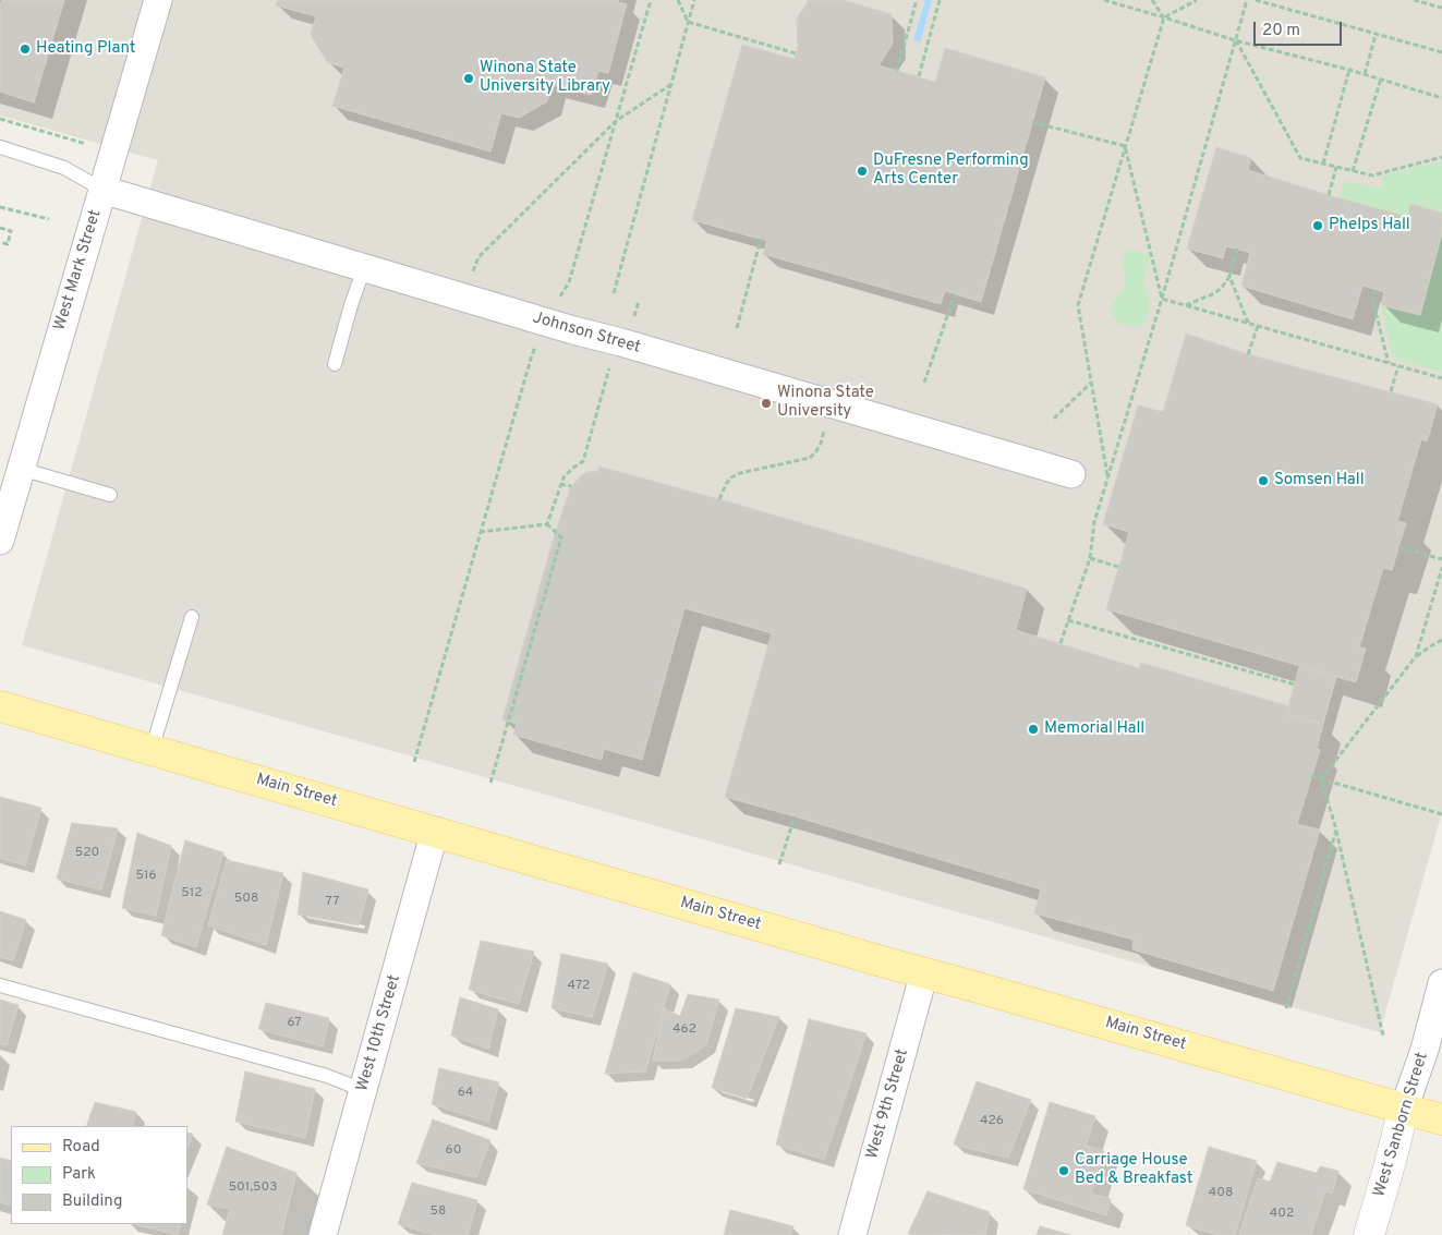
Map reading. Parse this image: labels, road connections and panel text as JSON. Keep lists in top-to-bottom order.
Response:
{
  "streets": {
    "main road": ["Main Street"],
    "street": [
      "West Mark Street",
      "Johnson Street",
      "West 10th Street",
      "West 9th Street",
      "West Sanborn Street"
    ]
  },
  "crossings": [
    ["West Mark Street", "Johnson Street"],
    ["Main Street", "West 10th Street"],
    ["Main Street", "West 9th Street"],
    ["Main Street", "West Sanborn Street"]
  ],
  "places": [
    "Heating Plant",
    "Winona State University Library",
    "DuFresne Performing Arts Center",
    "Phelps Hall",
    "Winona State University",
    "Somsen Hall",
    "Memorial Hall",
    "Carriage House Bed & Breakfast"
  ],
  "house_numbers": [
    "520",
    "516",
    "512",
    "508",
    "77",
    "472",
    "67",
    "462",
    "64",
    "426",
    "60",
    "501,503",
    "408",
    "58",
    "402"
  ],
  "legend": ["Road", "Park", "Building"],
  "scale_bar": "20 m"
}
